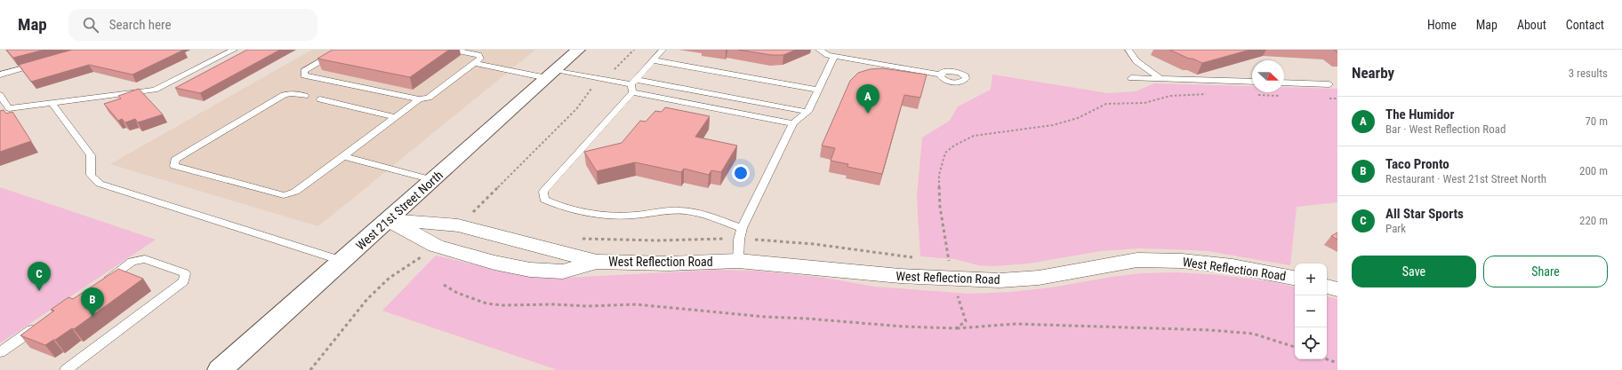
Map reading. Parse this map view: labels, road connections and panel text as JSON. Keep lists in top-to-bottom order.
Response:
{
  "streets": {
    "main road": ["West 21st Street North"],
    "street": ["West Reflection Road"]
  },
  "crossings": [
    ["West 21st Street North", "West Reflection Road"]
  ],
  "north": "right",
  "page": {
    "header": "Map",
    "search": "Search here",
    "nav": [
      "Home",
      "Map",
      "About",
      "Contact"
    ],
    "heading": ["Nearby", "3 results"],
    "pins": ["A", "C", "B"],
    "list": [
      {
        "mark": "A",
        "name": "The Humidor",
        "note": "Bar · West Reflection Road",
        "value": "70 m"
      },
      {
        "mark": "B",
        "name": "Taco Pronto",
        "note": "Restaurant · West 21st Street North",
        "value": "200 m"
      },
      {
        "mark": "C",
        "name": "All Star Sports",
        "note": "Park",
        "value": "220 m"
      }
    ],
    "buttons": ["Save", "Share"],
    "map_buttons": ["+", "−"]
  }
}
